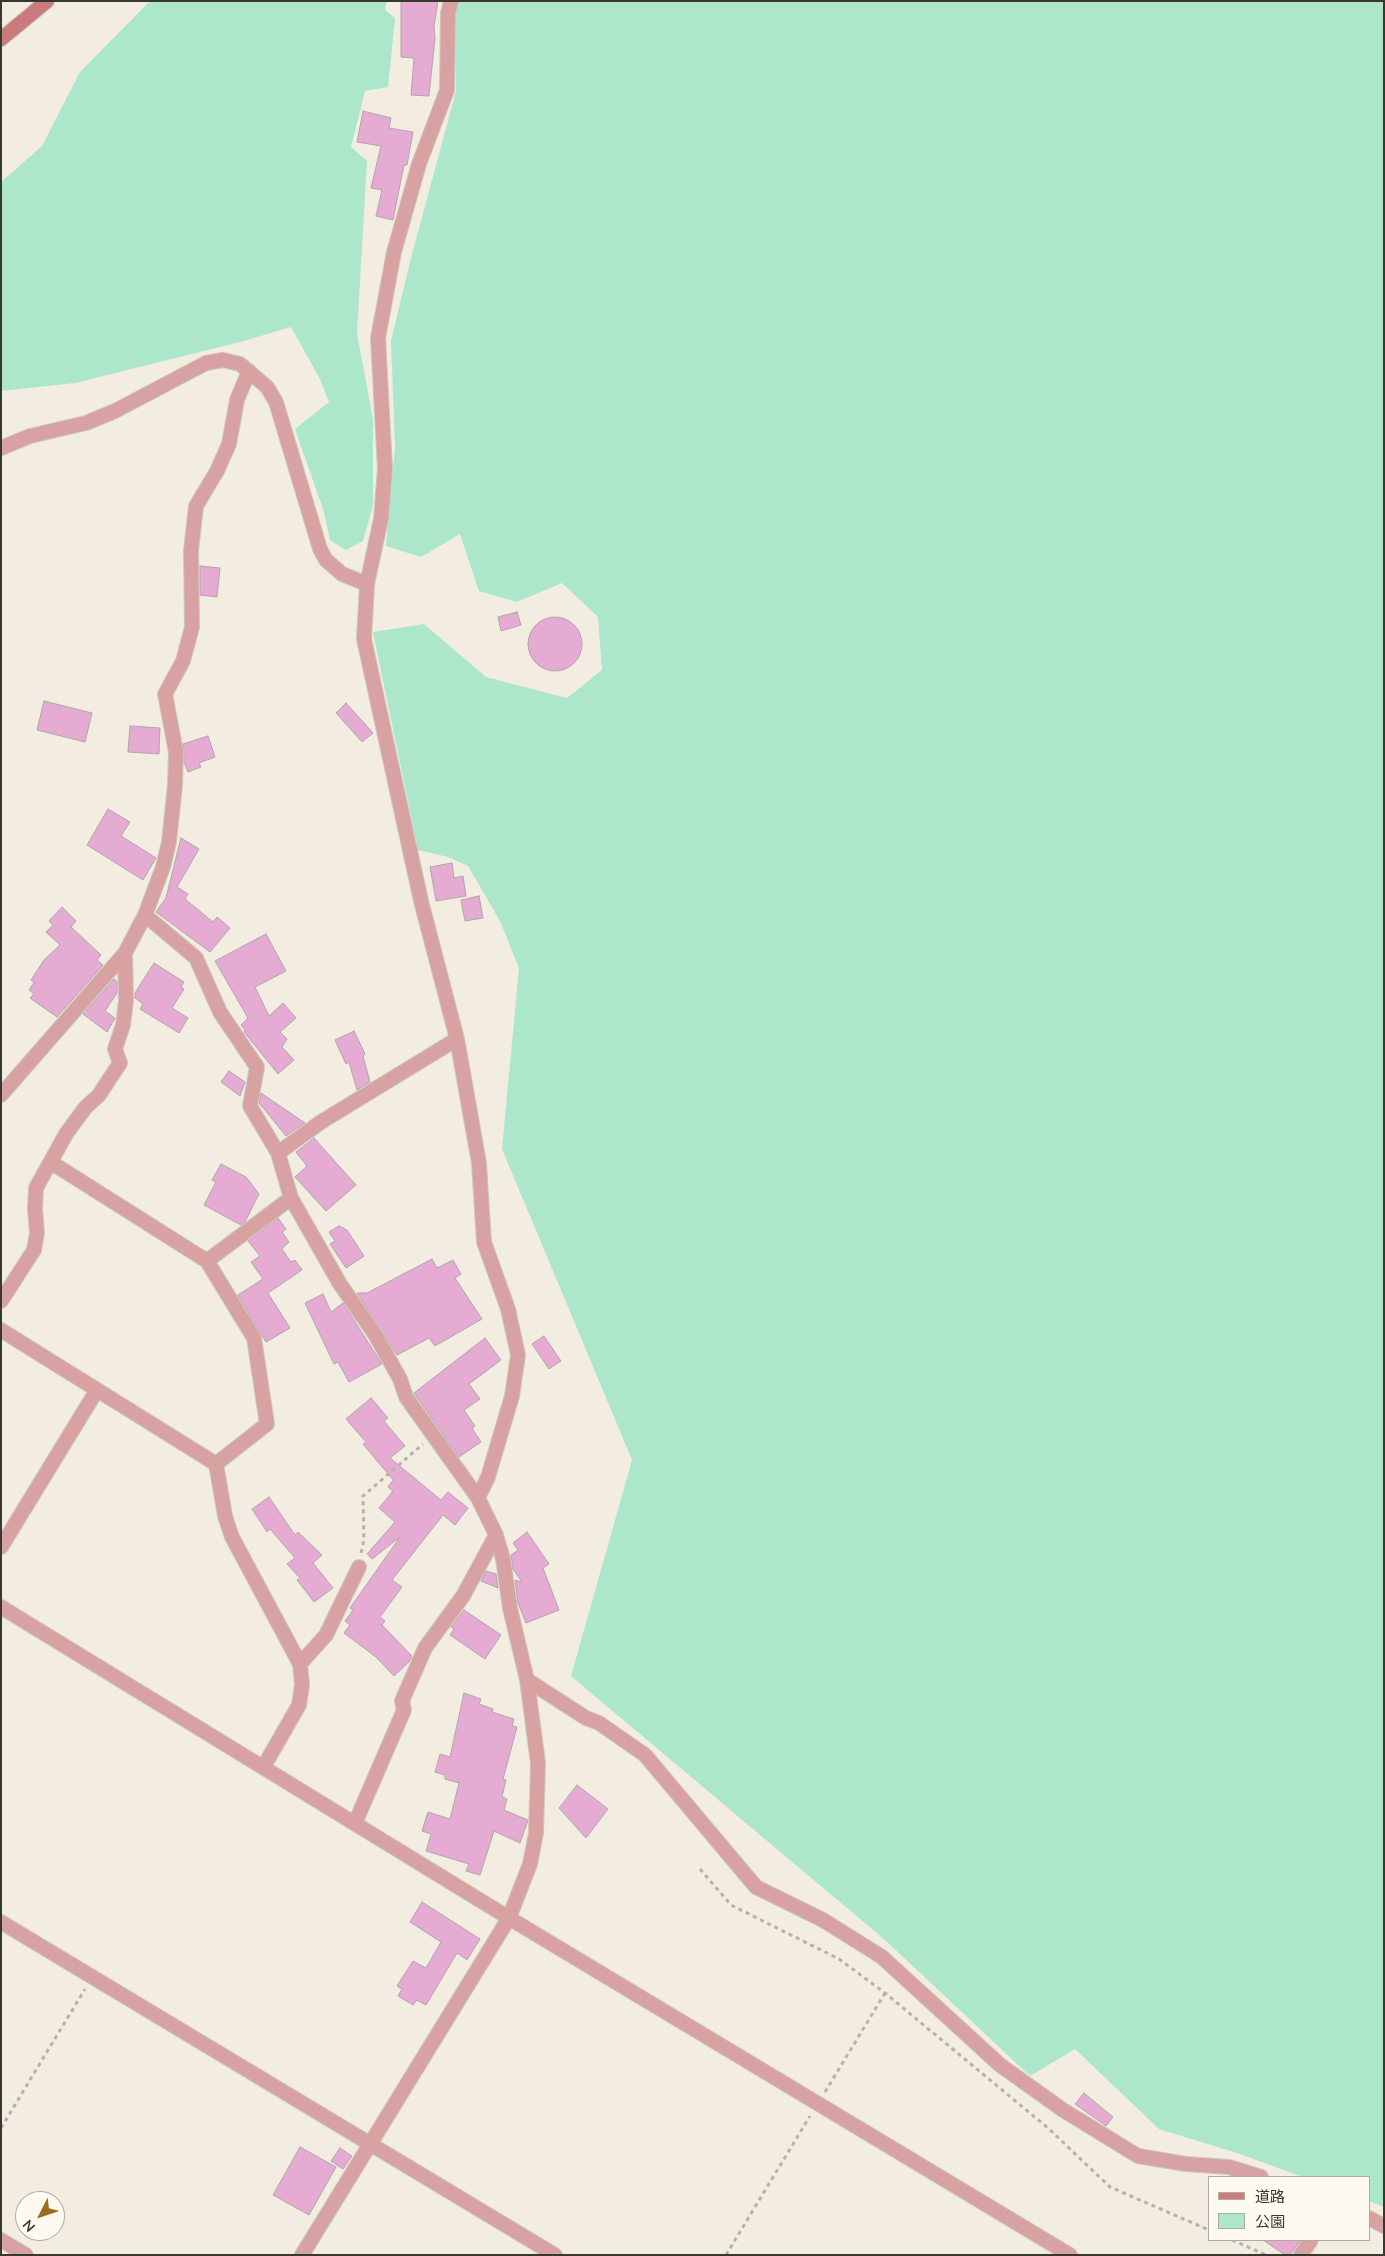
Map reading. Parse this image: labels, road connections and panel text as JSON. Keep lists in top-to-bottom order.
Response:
{
  "legend": ["道路", "公園"],
  "north": "bottom left"
}
